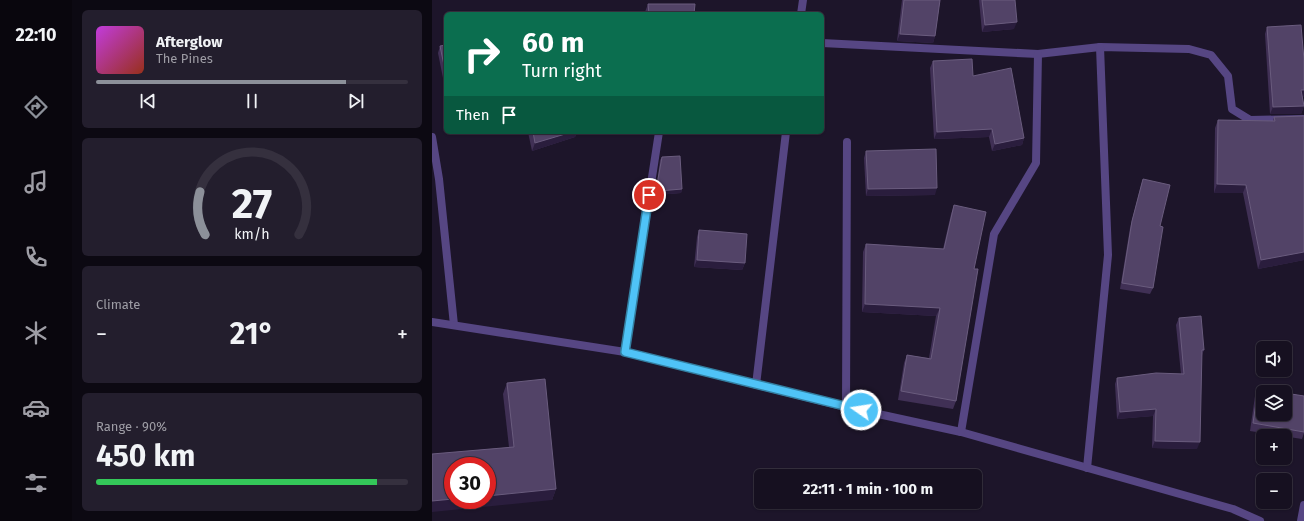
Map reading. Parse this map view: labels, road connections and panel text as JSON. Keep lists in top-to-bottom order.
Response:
{
  "page": {
    "tabs": "22:10",
    "turn": ["60 m", "Turn right"],
    "song": ["Afterglow", "The Pines"],
    "then": "Then",
    "tile": [
      "Climate",
      ["Range · 90%", "450 km"]
    ],
    "heat": ["−", "21°", "+"],
    "map_buttons": ["+", "−"],
    "limit": "30",
    "trip": "22:11 · 1 min · 100 m",
    "gauge": ["27", "km/h"]
  }
}
